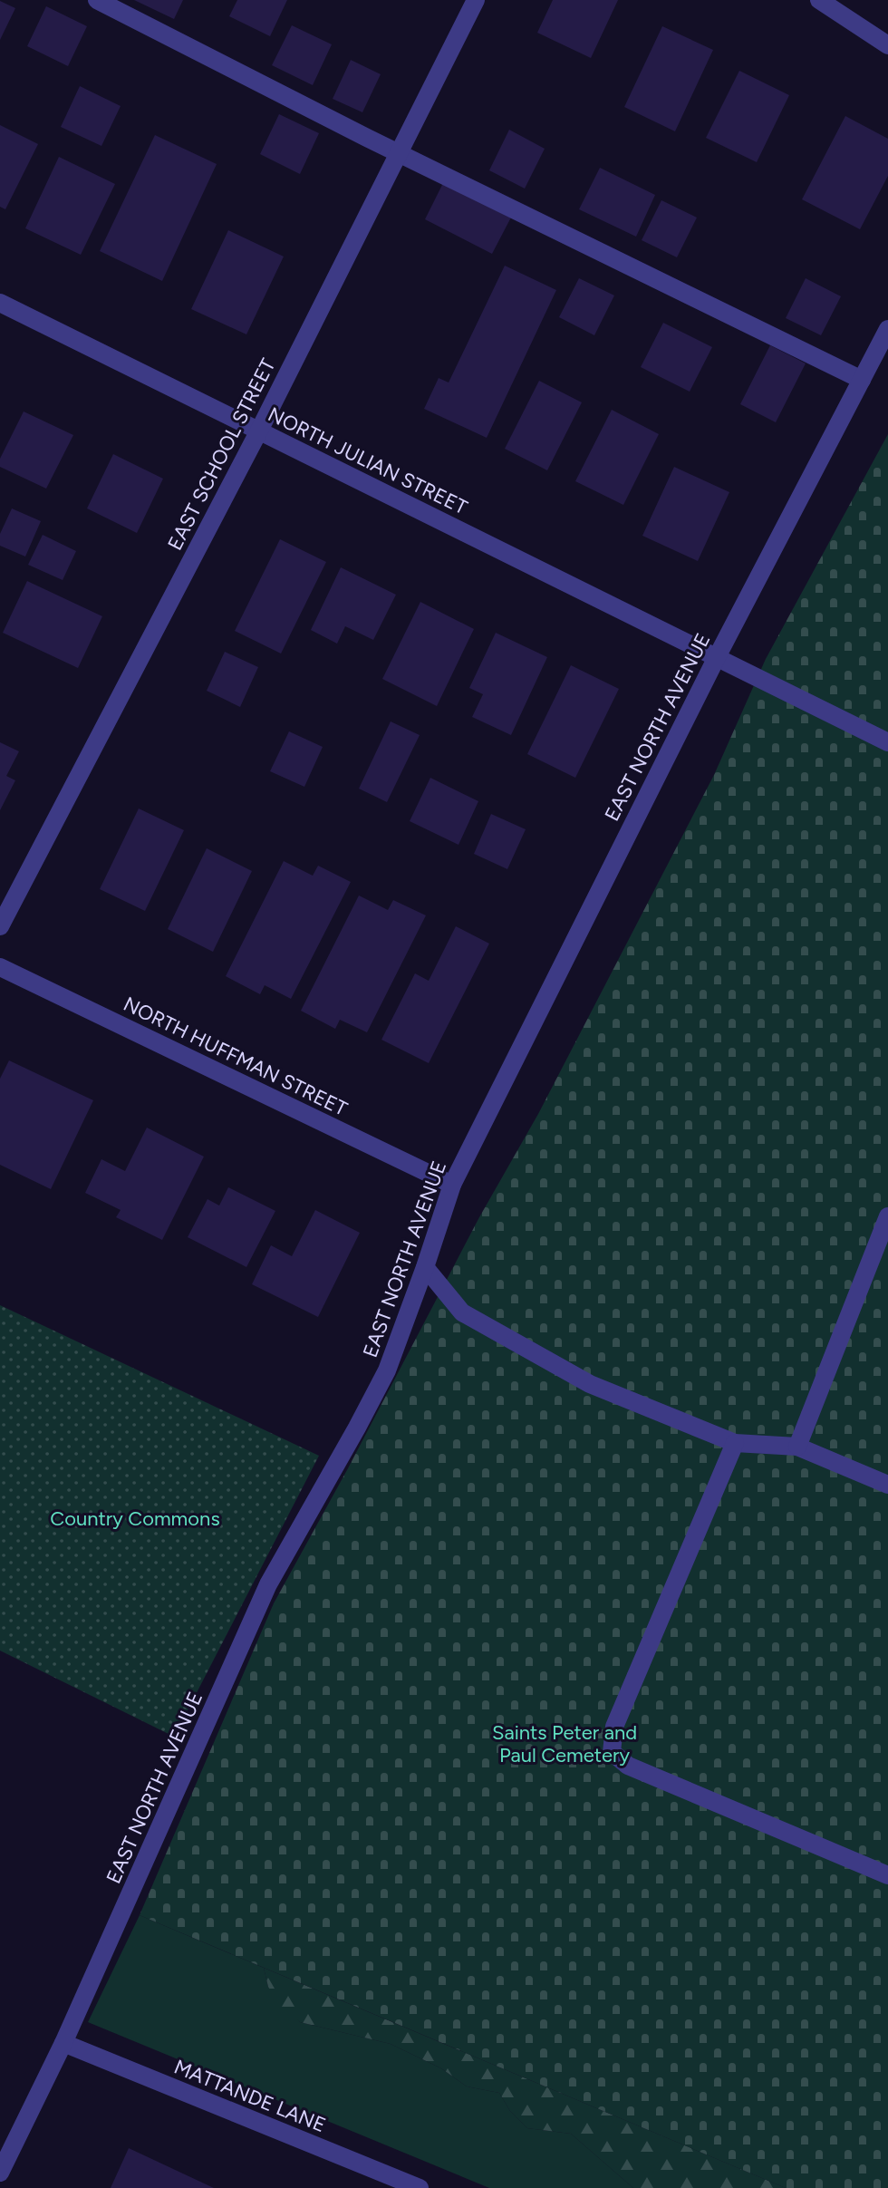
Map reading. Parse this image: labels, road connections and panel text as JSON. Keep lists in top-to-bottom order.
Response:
{
  "streets": {
    "street": [
      "EAST SCHOOL STREET",
      "NORTH JULIAN STREET",
      "EAST NORTH AVENUE",
      "NORTH HUFFMAN STREET",
      "MATTANDE LANE"
    ]
  },
  "crossings": [
    ["EAST SCHOOL STREET", "NORTH JULIAN STREET"],
    ["NORTH JULIAN STREET", "EAST NORTH AVENUE"],
    ["EAST NORTH AVENUE", "NORTH HUFFMAN STREET"],
    ["EAST NORTH AVENUE", "MATTANDE LANE"]
  ],
  "parks": ["Country Commons", "Saints Peter and Paul Cemetery"]
}
